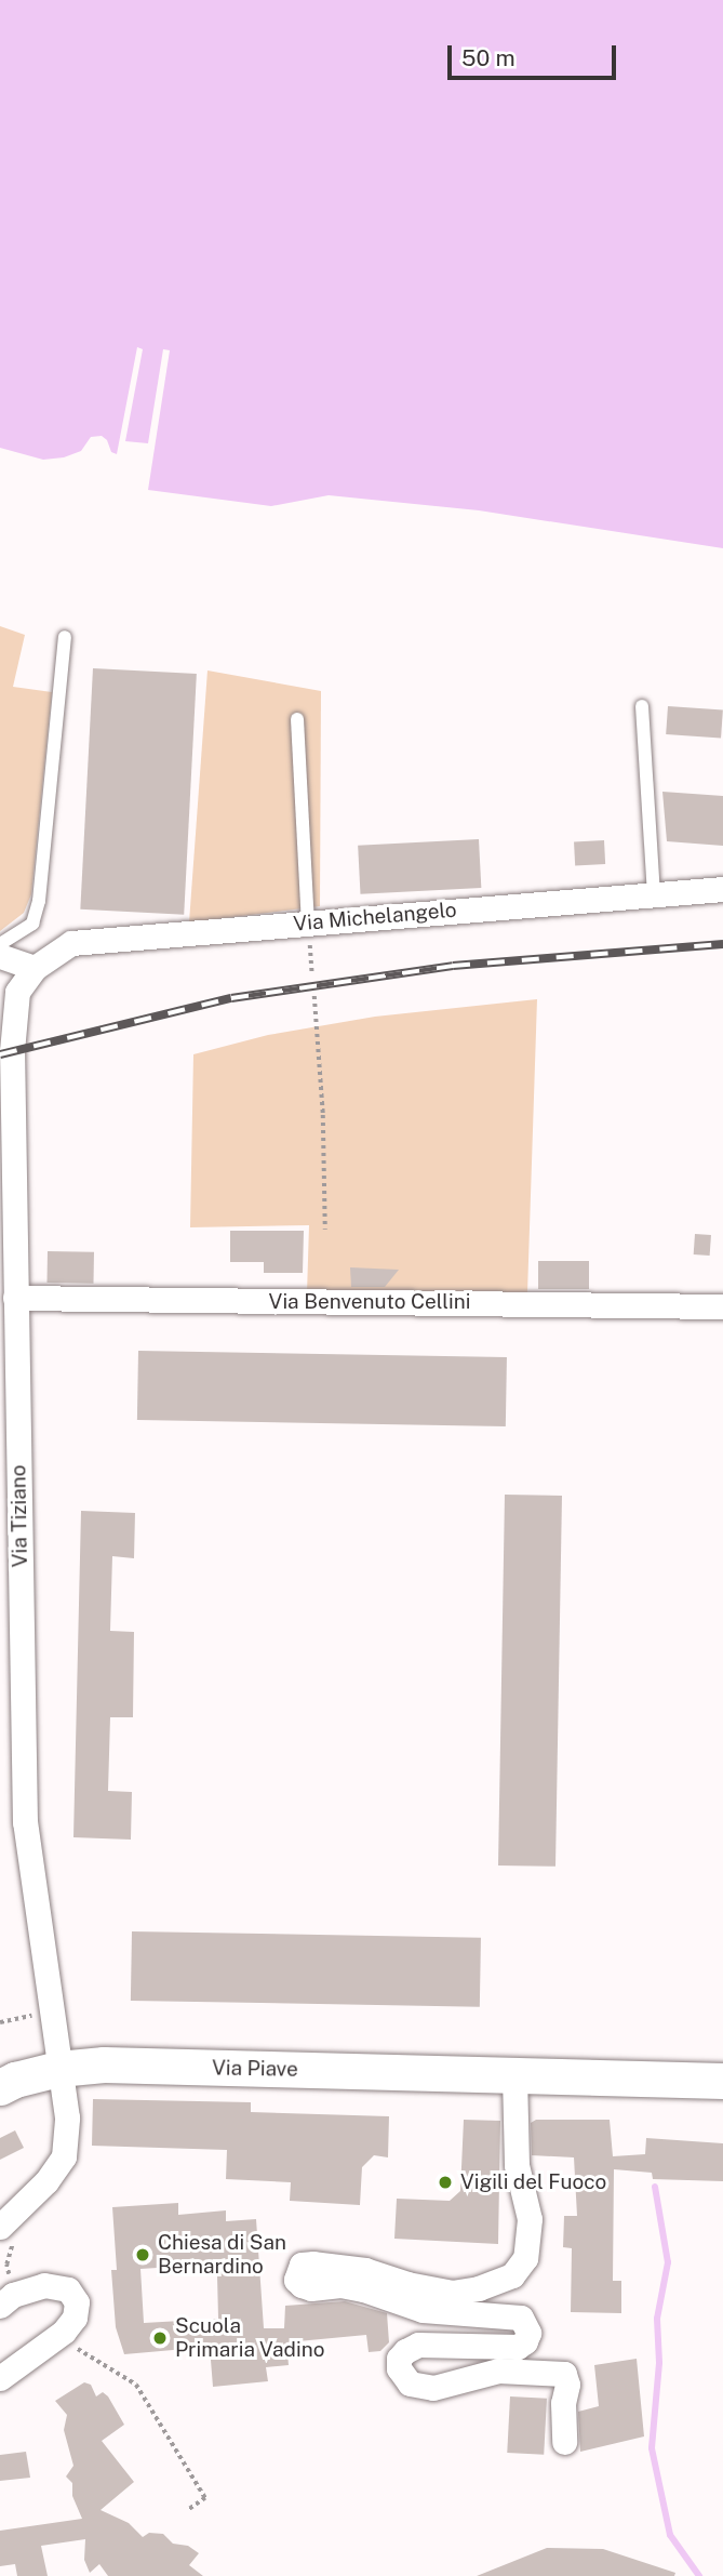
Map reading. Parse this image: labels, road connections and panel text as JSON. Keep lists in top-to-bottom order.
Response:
{
  "streets": {
    "main road": ["Via Piave"],
    "street": ["Via Michelangelo", "Via Benvenuto Cellini", "Via Tiziano"]
  },
  "crossings": [
    ["Via Michelangelo", "Via Tiziano"],
    ["Via Benvenuto Cellini", "Via Tiziano"],
    ["Via Tiziano", "Via Piave"]
  ],
  "places": ["Vigili del Fuoco", "Chiesa di San Bernardino", "Scuola Primaria Vadino"],
  "scale_bar": "50 m"
}
